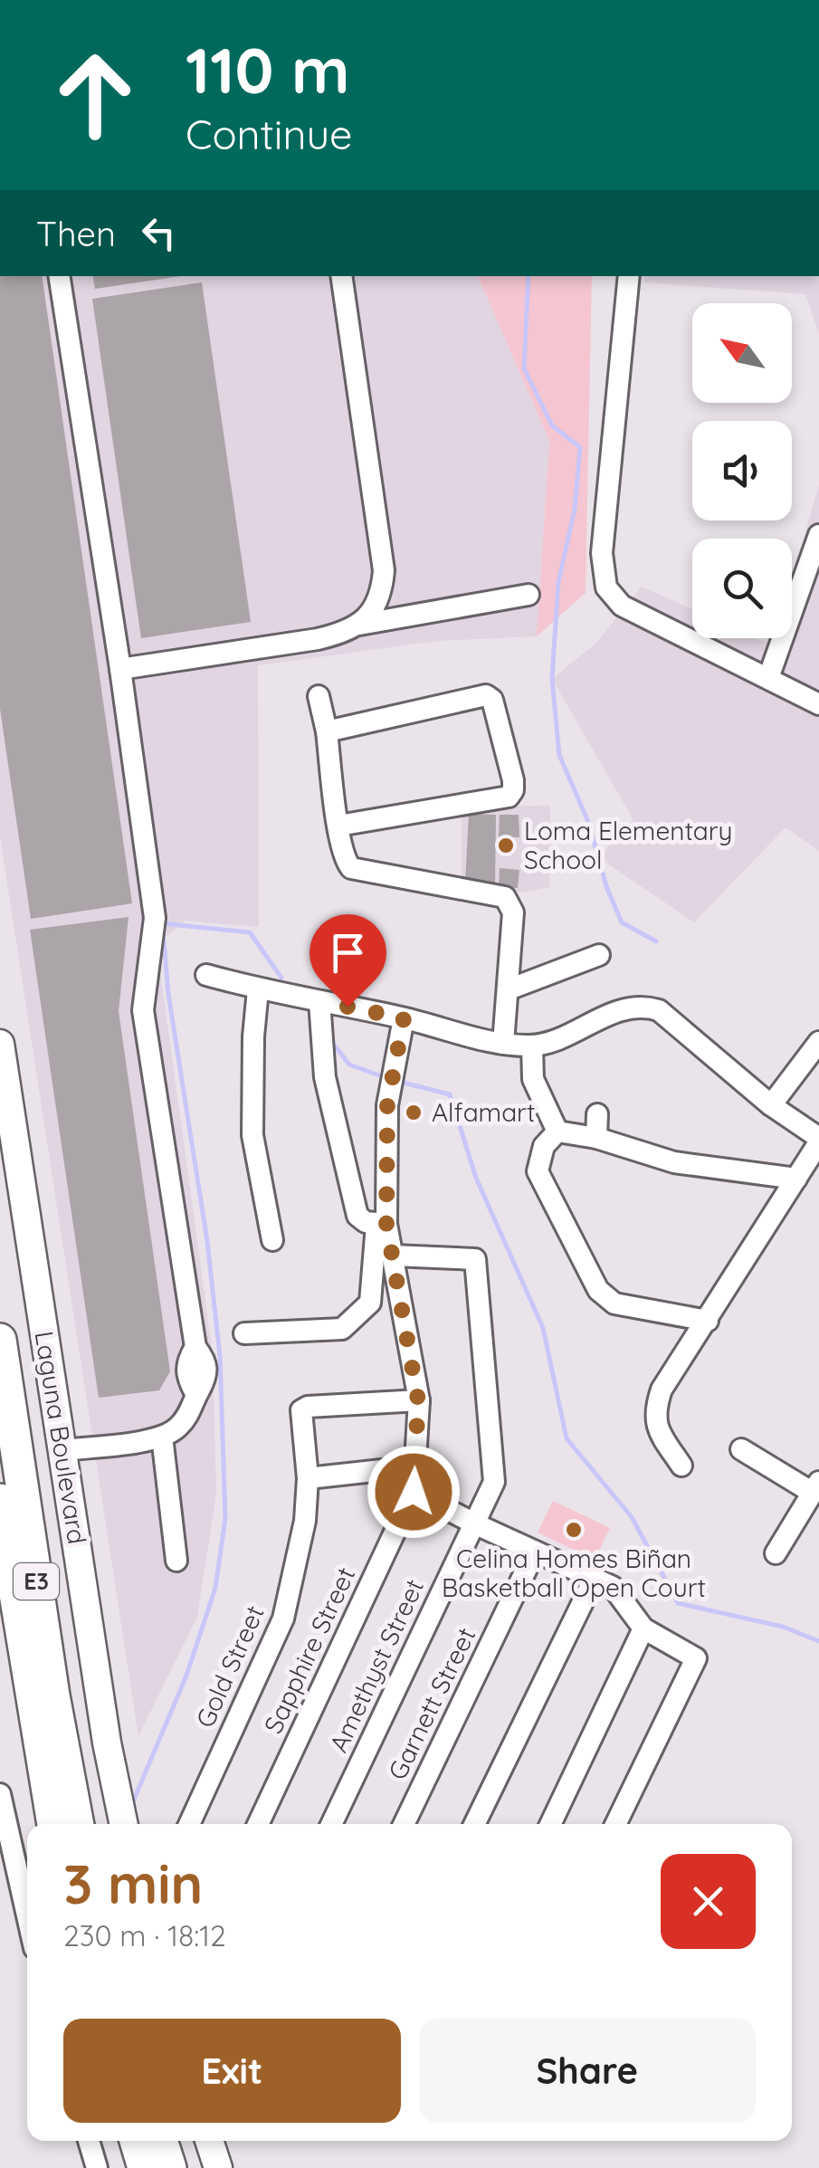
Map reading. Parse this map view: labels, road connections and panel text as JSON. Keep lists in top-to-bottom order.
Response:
{
  "streets": {
    "highway": ["E3"],
    "main road": ["Laguna Boulevard"],
    "street": [
      "Sapphire Street",
      "Amethyst Street",
      "Gold Street",
      "Garnett Street"
    ]
  },
  "places": ["Loma Elementary School", "Alfamart", "Celina Homes Biñan Basketball Open Court"],
  "north": "top left",
  "page": {
    "turn": ["110 m", "Continue"],
    "then": "Then",
    "heading": ["3 min", "230 m · 18:12"],
    "buttons": ["Exit", "Share"]
  }
}
